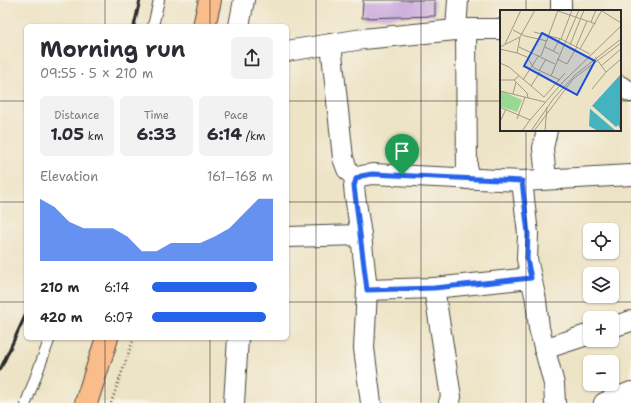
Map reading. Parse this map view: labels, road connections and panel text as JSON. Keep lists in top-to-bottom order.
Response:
{
  "page": {
    "heading": ["Morning run", "09:55 · 5 × 210 m"],
    "stats": [
      ["Distance", "1.05 km"],
      ["Time", "6:33"],
      ["Pace", "6:14 /km"]
    ],
    "chart": ["Elevation", "161–168 m"],
    "map_buttons": ["+", "−"],
    "list": [
      {
        "name": "210 m",
        "note": "6:14"
      },
      {
        "name": "420 m",
        "note": "6:07"
      }
    ]
  }
}
